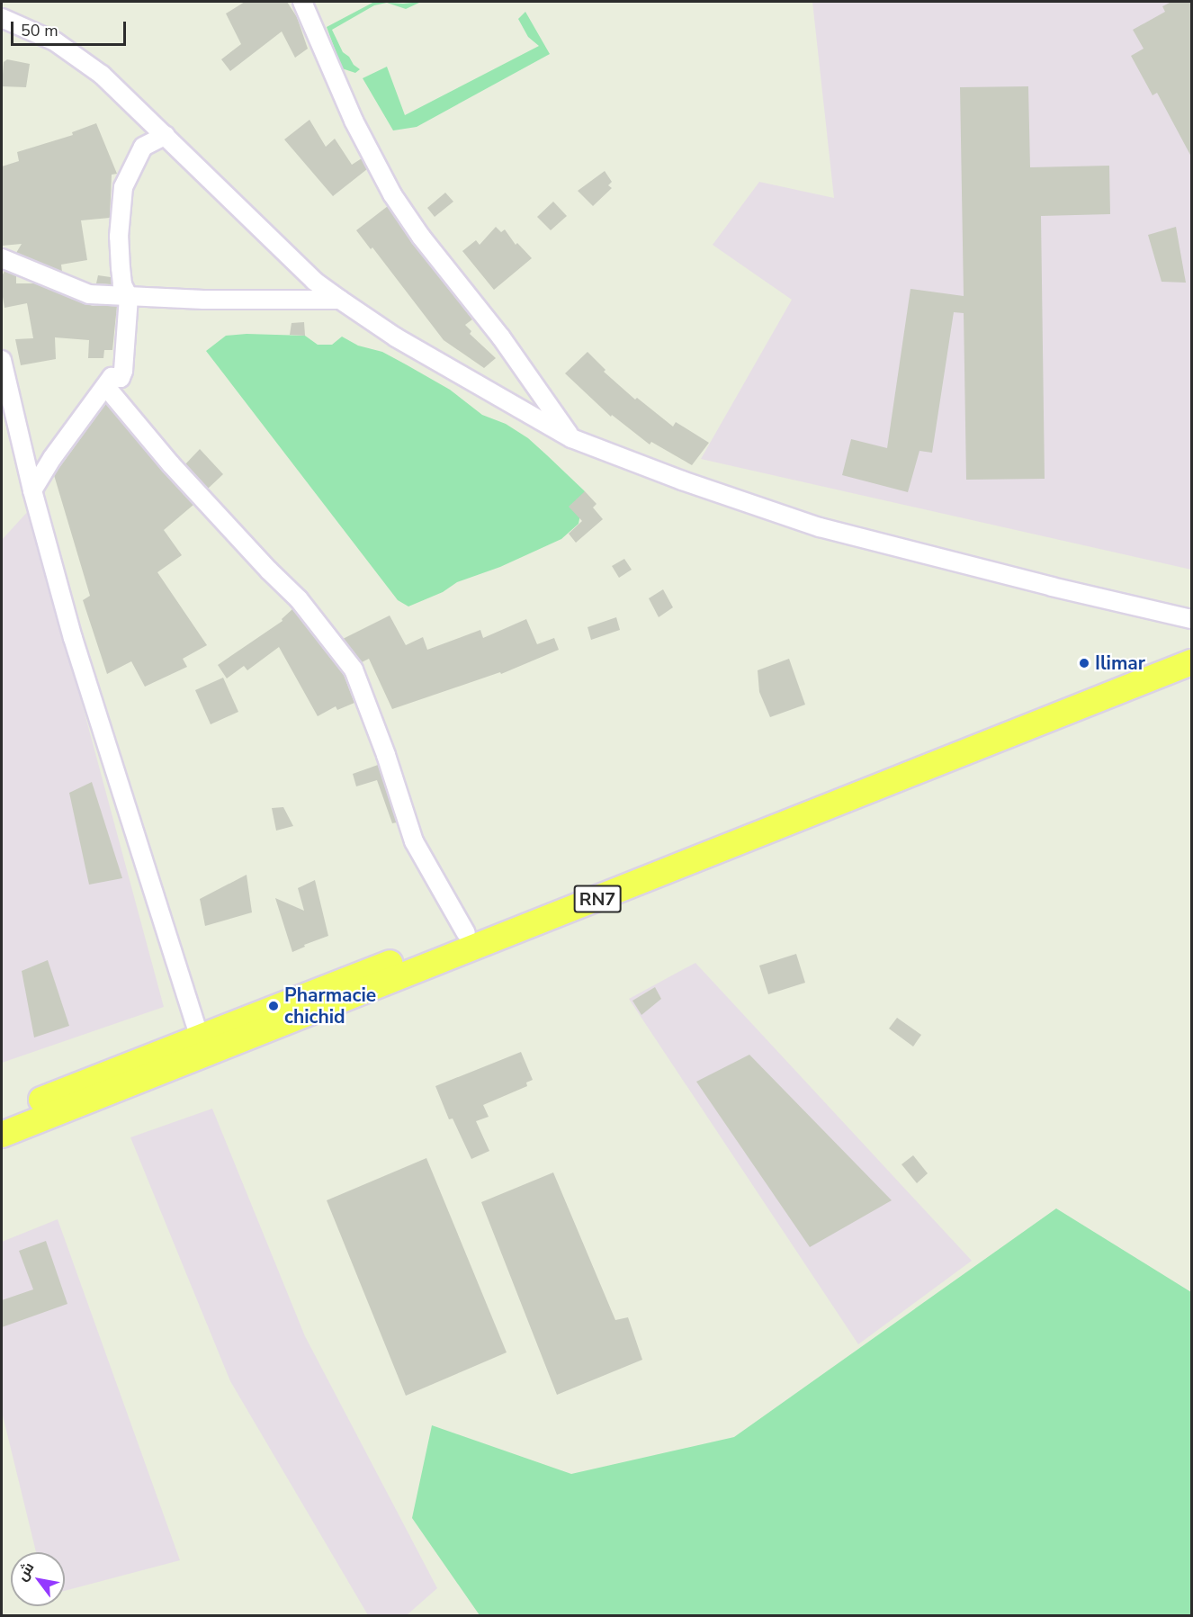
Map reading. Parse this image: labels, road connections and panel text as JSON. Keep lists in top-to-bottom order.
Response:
{
  "streets": {
    "highway": ["RN7"]
  },
  "places": ["Ilimar", "Pharmacie chichid"],
  "scale_bar": "50 m",
  "north": "top left"
}
